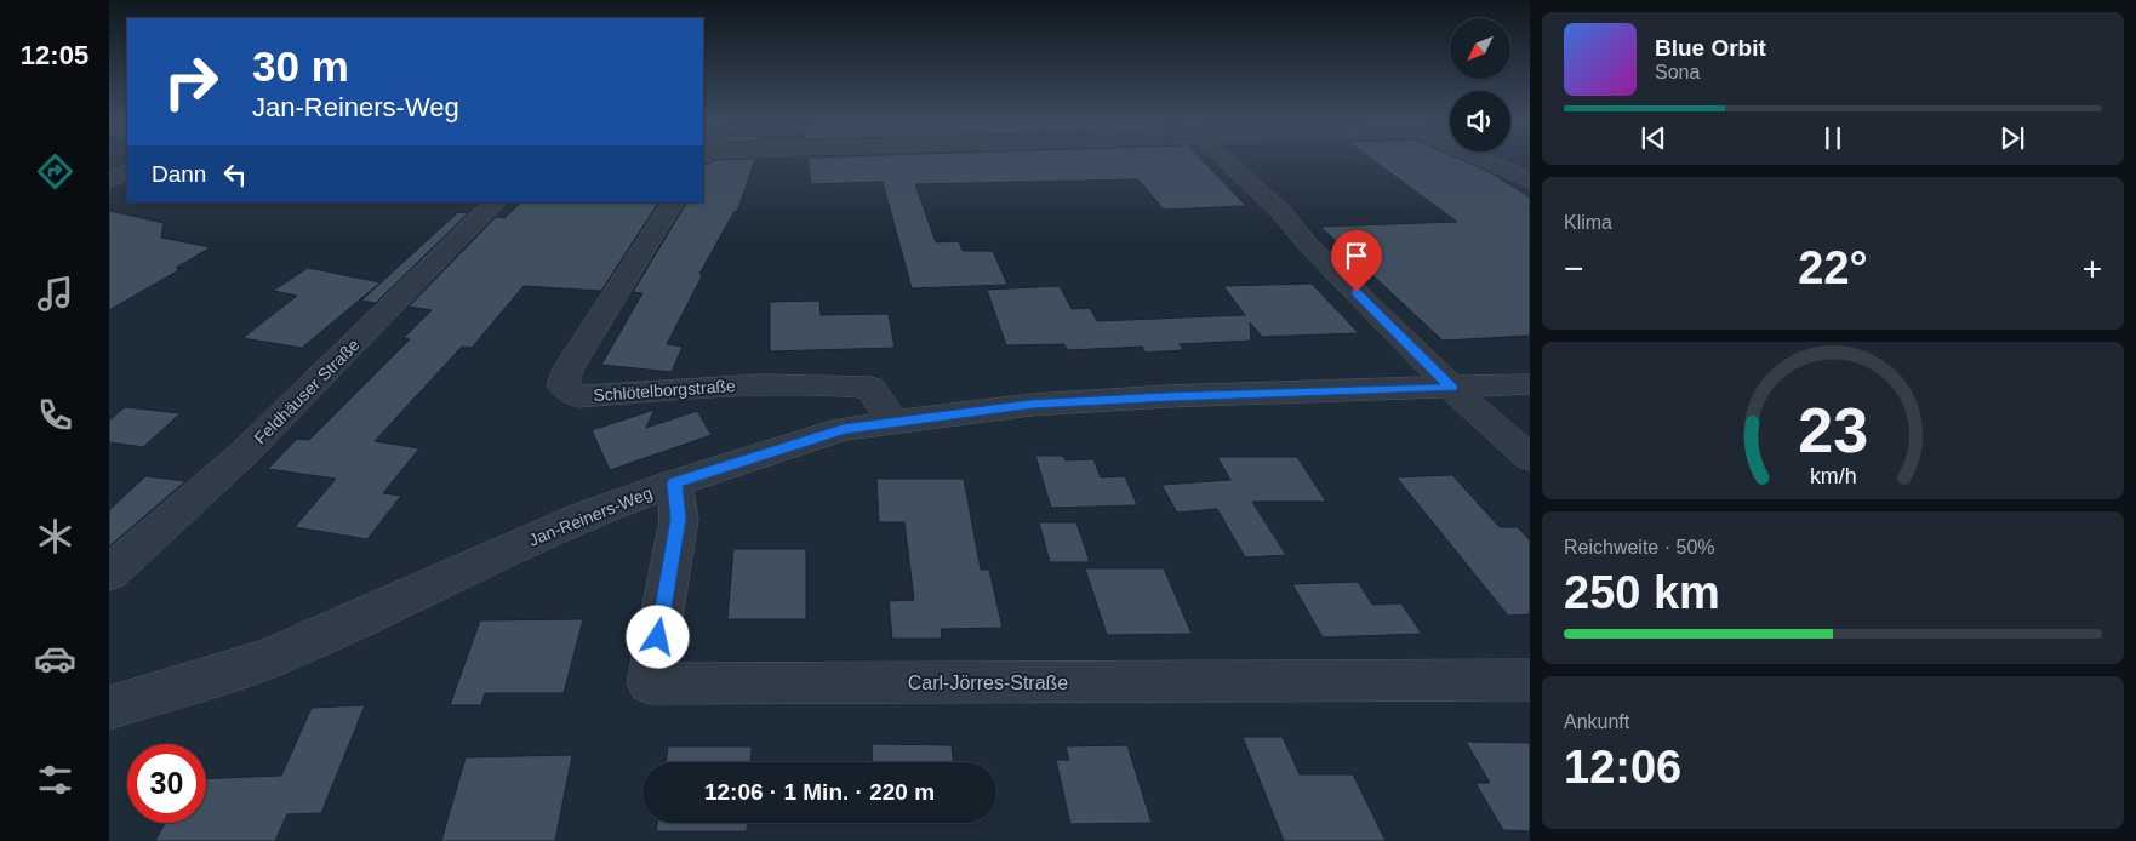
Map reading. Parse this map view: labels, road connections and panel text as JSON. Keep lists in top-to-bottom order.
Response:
{
  "streets": {
    "street": [
      "Schlötelborgstraße",
      "Feldhäuser Straße",
      "Jan-Reiners-Weg",
      "Carl-Jörres-Straße"
    ]
  },
  "crossings": [
    ["Schlötelborgstraße", "Jan-Reiners-Weg"],
    ["Jan-Reiners-Weg", "Carl-Jörres-Straße"]
  ],
  "north": "bottom left",
  "page": {
    "tabs": "12:05",
    "turn": ["30 m", "Jan-Reiners-Weg"],
    "song": ["Blue Orbit", "Sona"],
    "then": "Dann",
    "tile": [
      "Klima",
      ["Reichweite · 50%", "250 km"],
      ["Ankunft", "12:06"]
    ],
    "heat": ["−", "22°", "+"],
    "limit": "30",
    "trip": "12:06 · 1 Min. · 220 m",
    "gauge": ["23", "km/h"]
  }
}
